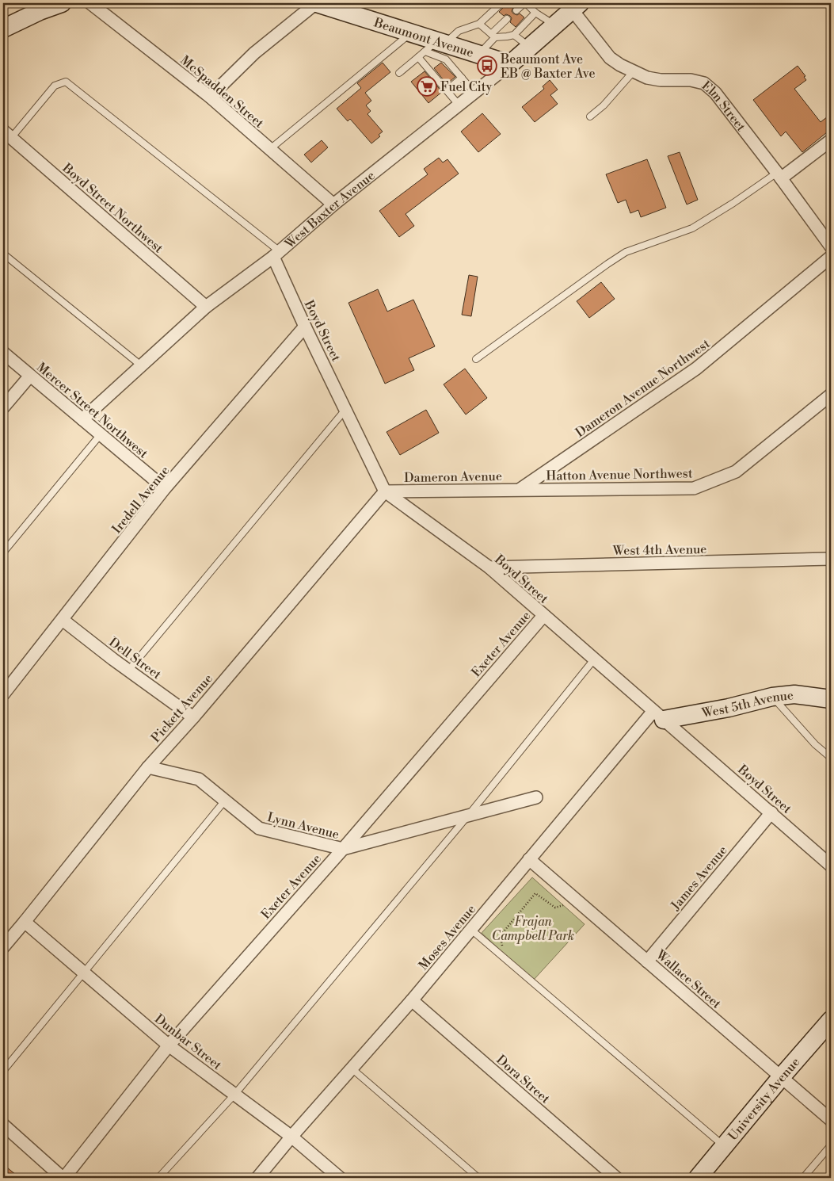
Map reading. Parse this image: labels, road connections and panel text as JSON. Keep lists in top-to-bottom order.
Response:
{
  "streets": {
    "street": [
      "Beaumont Avenue",
      "McSpadden Street",
      "Elm Street",
      "Boyd Street Northwest",
      "West Baxter Avenue",
      "Boyd Street",
      "Dameron Avenue Northwest",
      "Mercer Street Northwest",
      "Hatton Avenue Northwest",
      "Dameron Avenue",
      "Iredell Avenue",
      "West 4th Avenue",
      "Exeter Avenue",
      "Dell Street",
      "West 5th Avenue",
      "Pickett Avenue",
      "Lynn Avenue",
      "James Avenue",
      "Moses Avenue",
      "Wallace Street",
      "Dunbar Street",
      "Dora Street",
      "University Avenue"
    ]
  },
  "crossings": [
    ["Beaumont Avenue", "West Baxter Avenue"],
    ["McSpadden Street", "West Baxter Avenue"],
    ["Elm Street", "West Baxter Avenue"],
    ["Boyd Street Northwest", "West Baxter Avenue"],
    ["West Baxter Avenue", "Boyd Street"],
    ["West Baxter Avenue", "Mercer Street Northwest"],
    ["Boyd Street", "Dameron Avenue"],
    ["Boyd Street", "Iredell Avenue"],
    ["Boyd Street", "West 4th Avenue"],
    ["Boyd Street", "Exeter Avenue"],
    ["Boyd Street", "West 5th Avenue"],
    ["Boyd Street", "Pickett Avenue"],
    ["Boyd Street", "James Avenue"],
    ["Boyd Street", "Moses Avenue"],
    ["Dameron Avenue Northwest", "Hatton Avenue Northwest"],
    ["Dameron Avenue Northwest", "Dameron Avenue"],
    ["Mercer Street Northwest", "Iredell Avenue"],
    ["Hatton Avenue Northwest", "Dameron Avenue"],
    ["Dameron Avenue", "Pickett Avenue"],
    ["Iredell Avenue", "Dell Street"],
    ["Exeter Avenue", "Lynn Avenue"],
    ["Exeter Avenue", "Dunbar Street"],
    ["Dell Street", "Pickett Avenue"],
    ["West 5th Avenue", "Moses Avenue"],
    ["Pickett Avenue", "Lynn Avenue"],
    ["Pickett Avenue", "Dunbar Street"],
    ["James Avenue", "Wallace Street"],
    ["Moses Avenue", "Wallace Street"],
    ["Moses Avenue", "Dunbar Street"],
    ["Moses Avenue", "Dora Street"],
    ["Wallace Street", "University Avenue"]
  ],
  "parks": ["Frajan Campbell Park"],
  "places": {
    "bus stop": ["Beaumont Ave EB @ Baxter Ave"],
    "supermarket": ["Fuel City"]
  }
}
